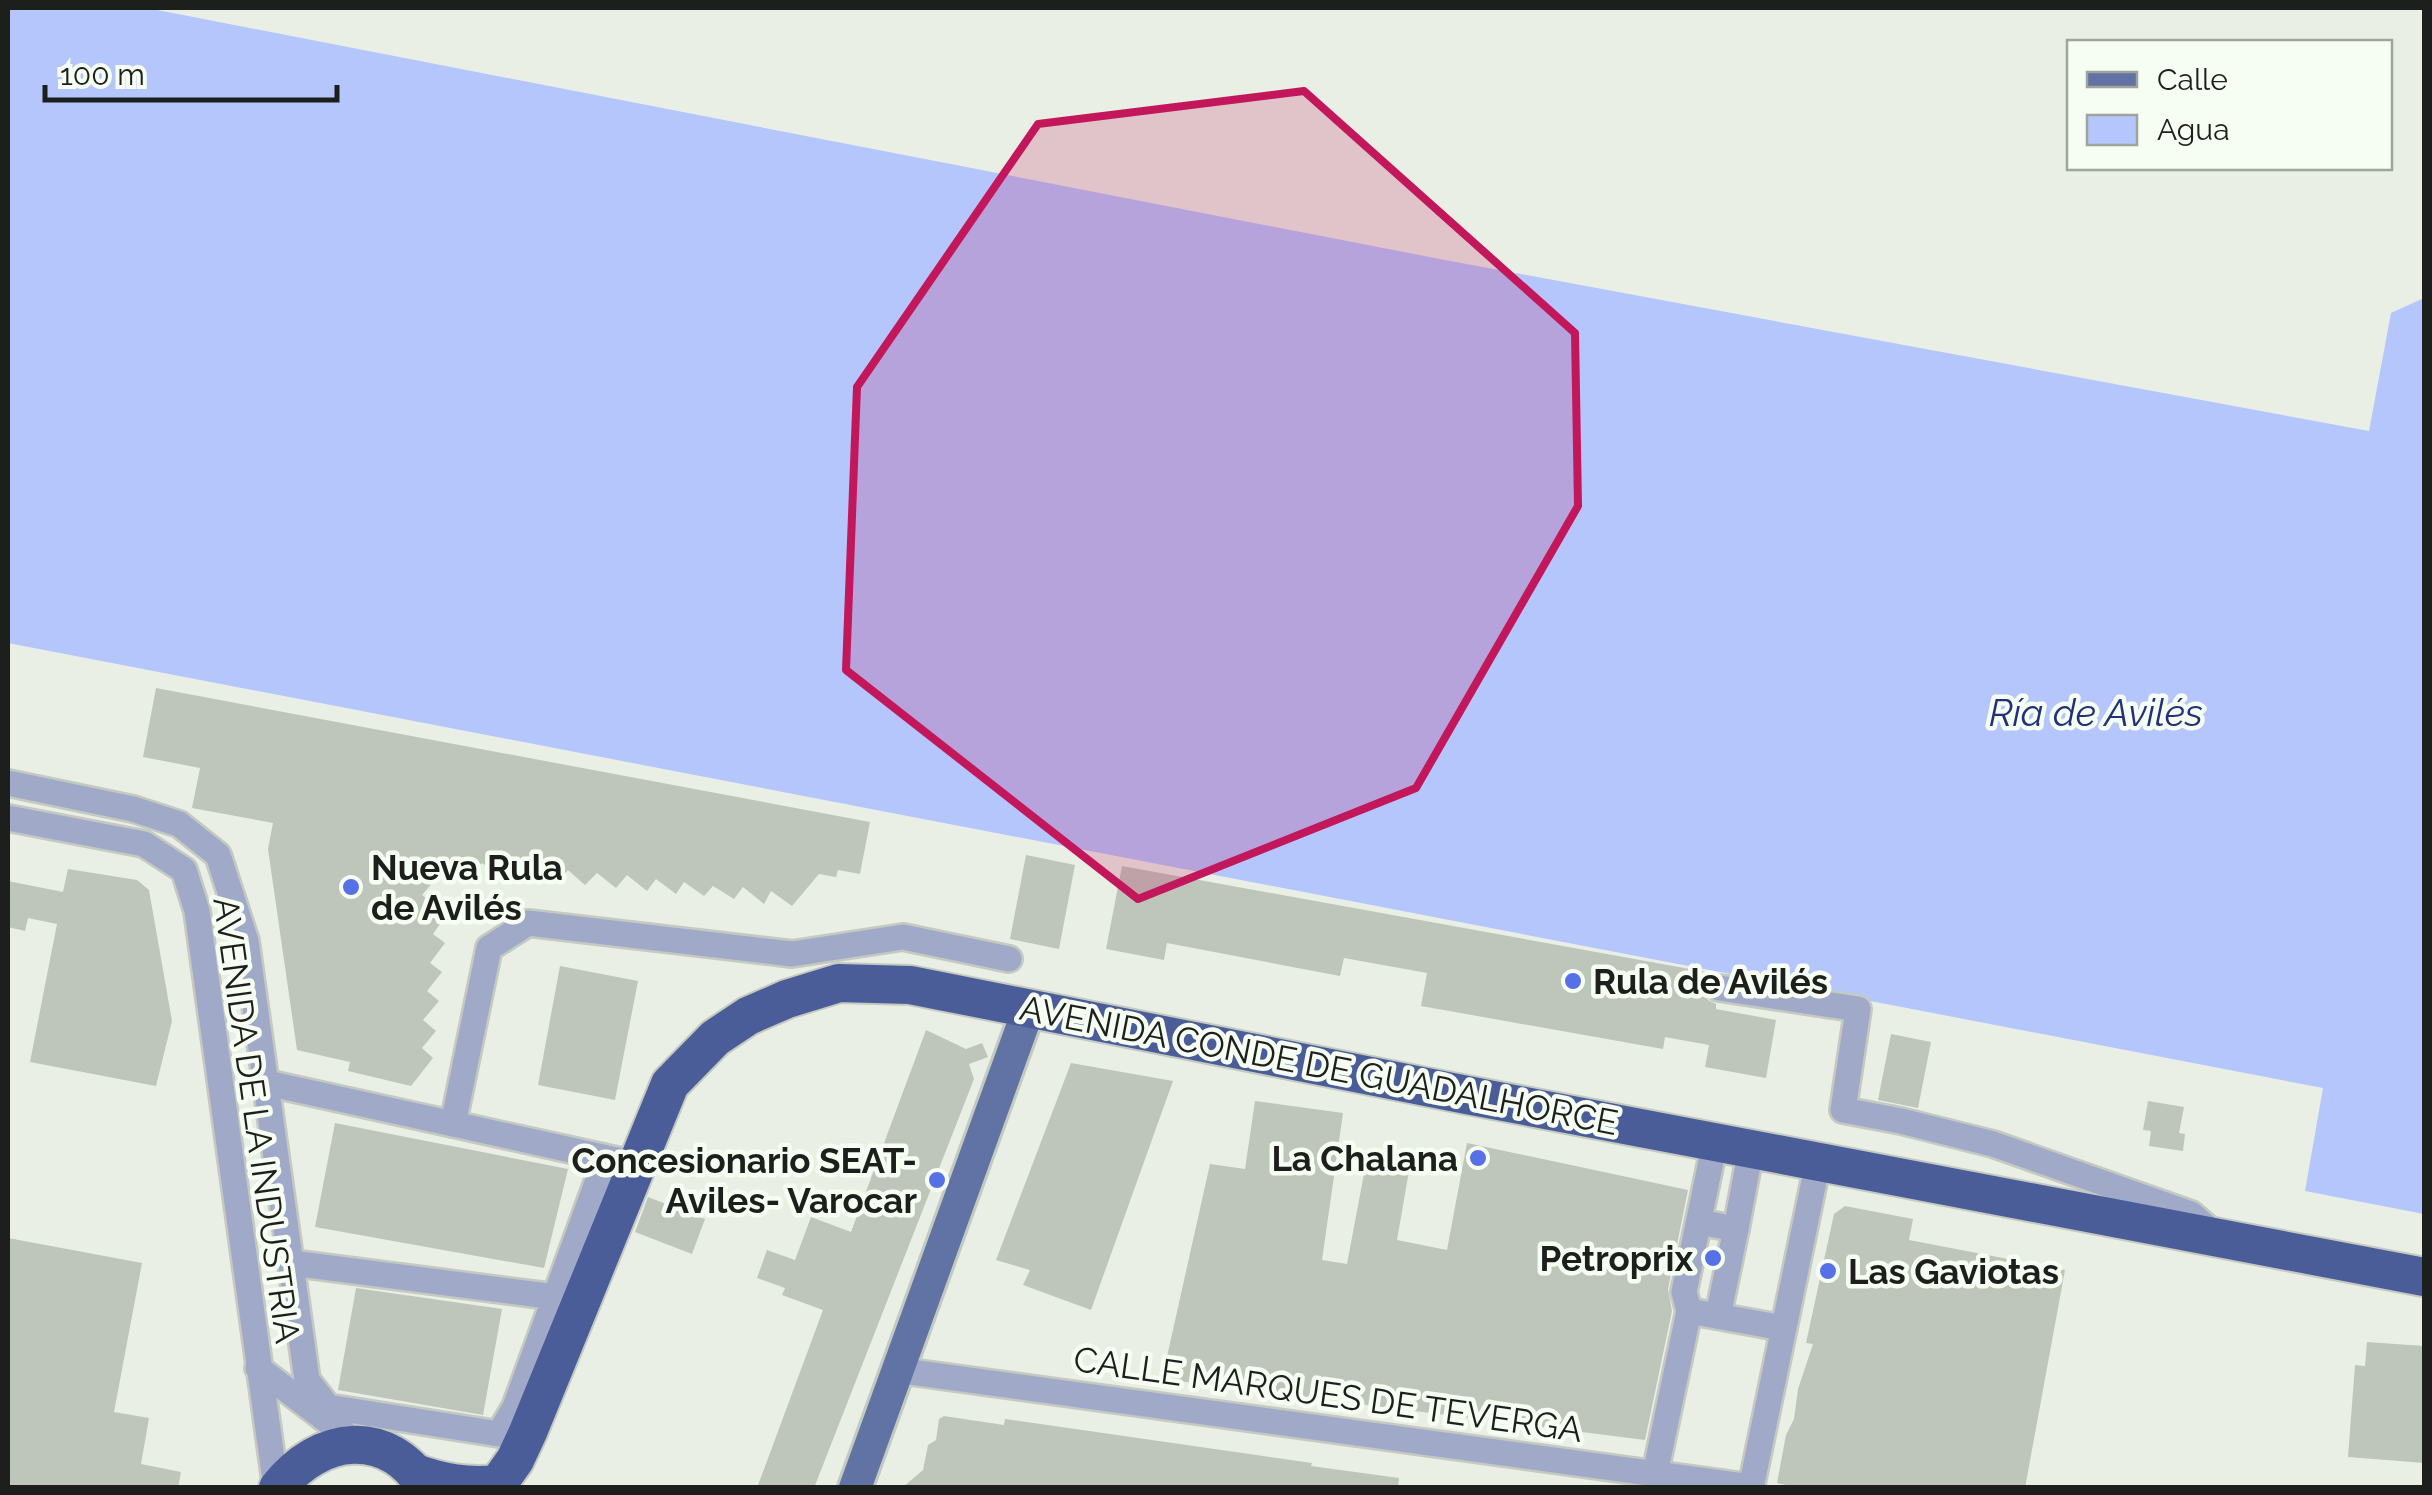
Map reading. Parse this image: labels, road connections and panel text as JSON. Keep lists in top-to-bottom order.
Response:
{
  "streets": {
    "highway": ["AVENIDA CONDE DE GUADALHORCE"],
    "street": ["AVENIDA DE LA INDUSTRIA", "CALLE MARQUES DE TEVERGA"]
  },
  "water": ["Ría de Avilés"],
  "places": [
    "Nueva Rula de Avilés",
    "Rula de Avilés",
    "La Chalana",
    "Concesionario SEAT- Aviles- Varocar",
    "Petroprix",
    "Las Gaviotas"
  ],
  "legend": ["Calle", "Agua"],
  "scale_bar": "100 m"
}
